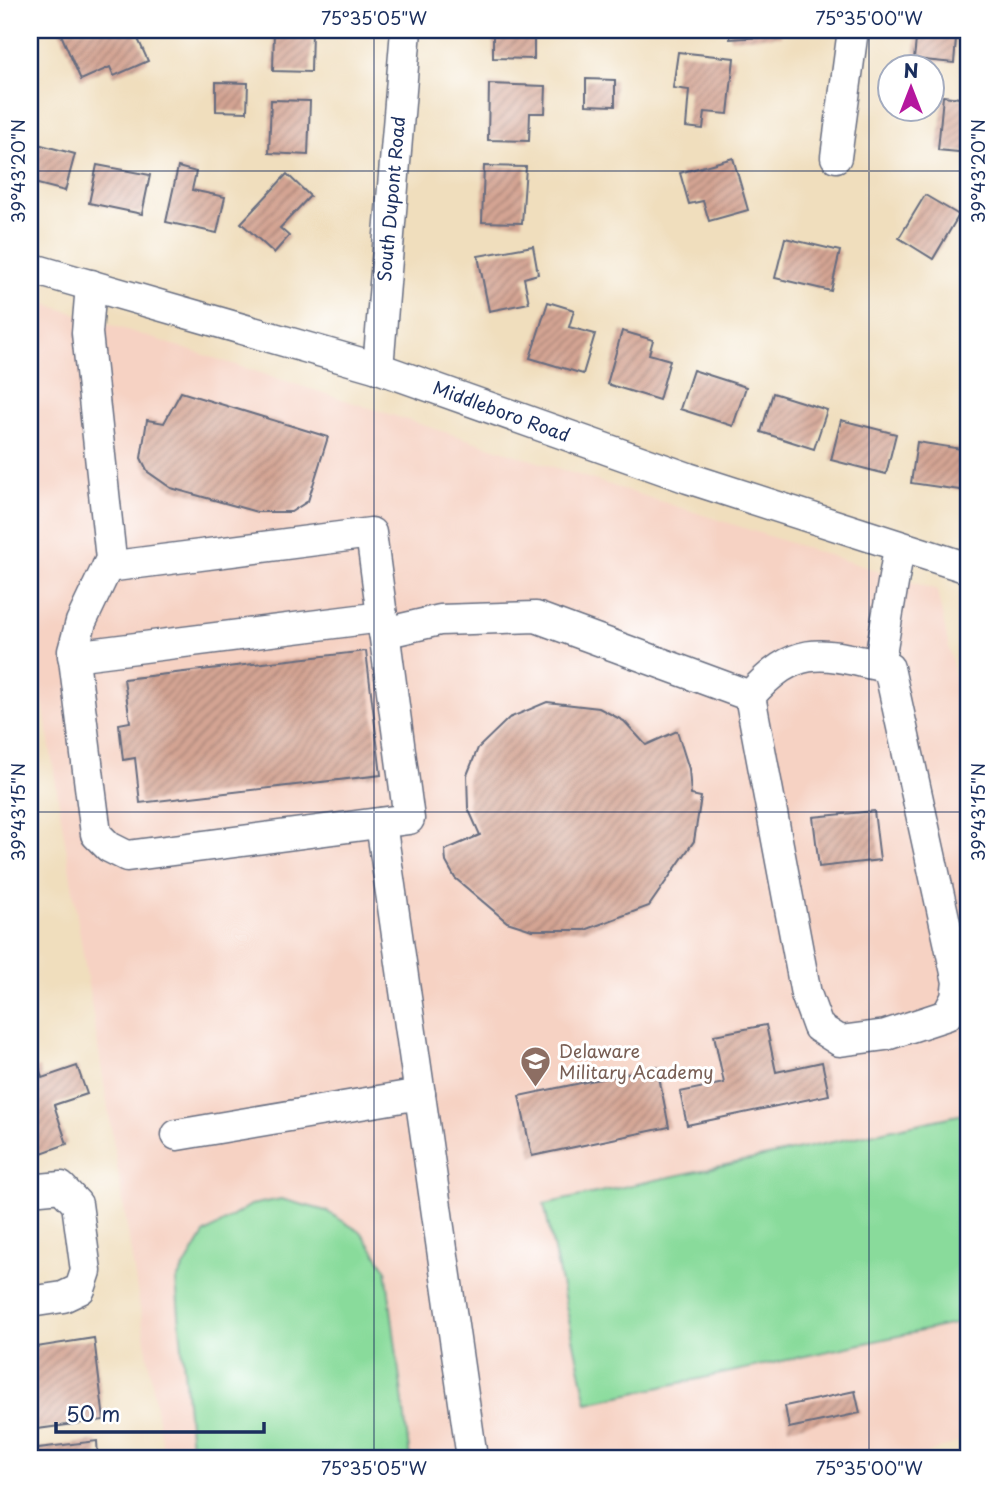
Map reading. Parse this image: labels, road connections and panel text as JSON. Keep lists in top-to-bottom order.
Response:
{
  "streets": {
    "street": ["South Dupont Road", "Middleboro Road"]
  },
  "crossings": [
    ["South Dupont Road", "Middleboro Road"]
  ],
  "places": {
    "school or university": ["Delaware Military Academy"]
  },
  "scale_bar": "50 m",
  "north": "top",
  "coordinates": [
    "75°35'05\"W",
    "75°35'00\"W",
    "39°43'20\"N",
    "39°43'15\"N"
  ]
}
